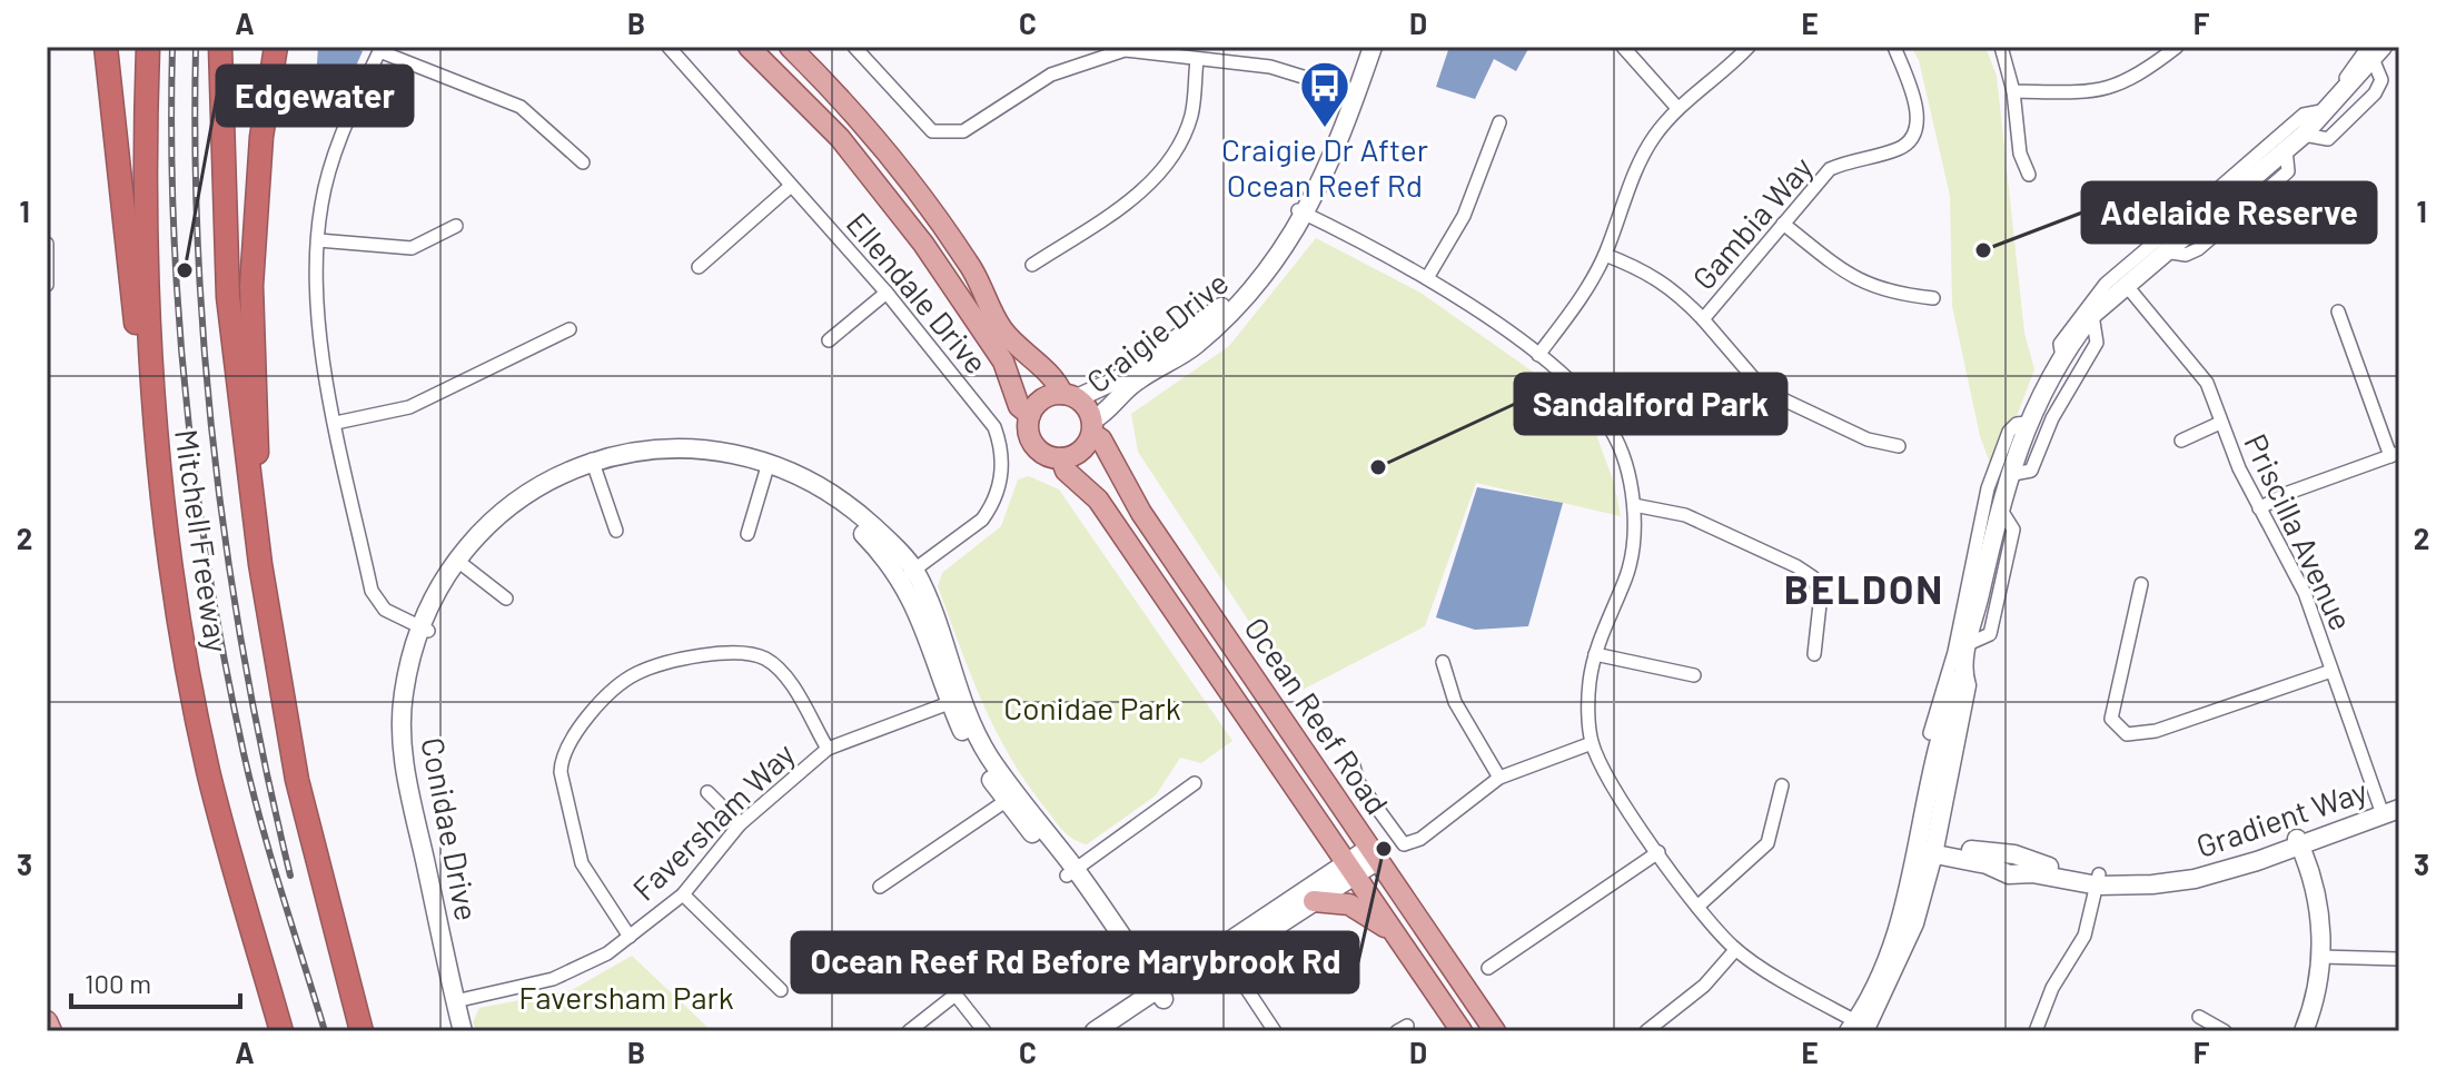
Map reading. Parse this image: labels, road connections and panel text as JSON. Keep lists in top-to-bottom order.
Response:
{
  "streets": {
    "highway": ["Mitchell Freeway"],
    "main road": ["Ocean Reef Road"],
    "street": [
      "Gambia Way",
      "Ellendale Drive",
      "Craigie Drive",
      "Priscilla Avenue",
      "Gradient Way",
      "Faversham Way",
      "Conidae Drive"
    ]
  },
  "crossings": [
    ["Ellendale Drive", "Conidae Drive"],
    ["Craigie Drive", "Ocean Reef Road"],
    ["Priscilla Avenue", "Gradient Way"],
    ["Faversham Way", "Conidae Drive"]
  ],
  "districts": ["BELDON"],
  "parks": ["Conidae Park", "Faversham Park"],
  "places": {
    "bus stop": ["Craigie Dr After Ocean Reef Rd"],
    "other": [
      "Adelaide Reserve",
      "Edgewater",
      "Sandalford Park",
      "Ocean Reef Rd Before Marybrook Rd"
    ]
  },
  "scale_bar": "100 m",
  "grid": {
    "columns": [
      "A",
      "B",
      "C",
      "D",
      "E",
      "F"
    ],
    "rows": ["1", "2", "3"]
  }
}
